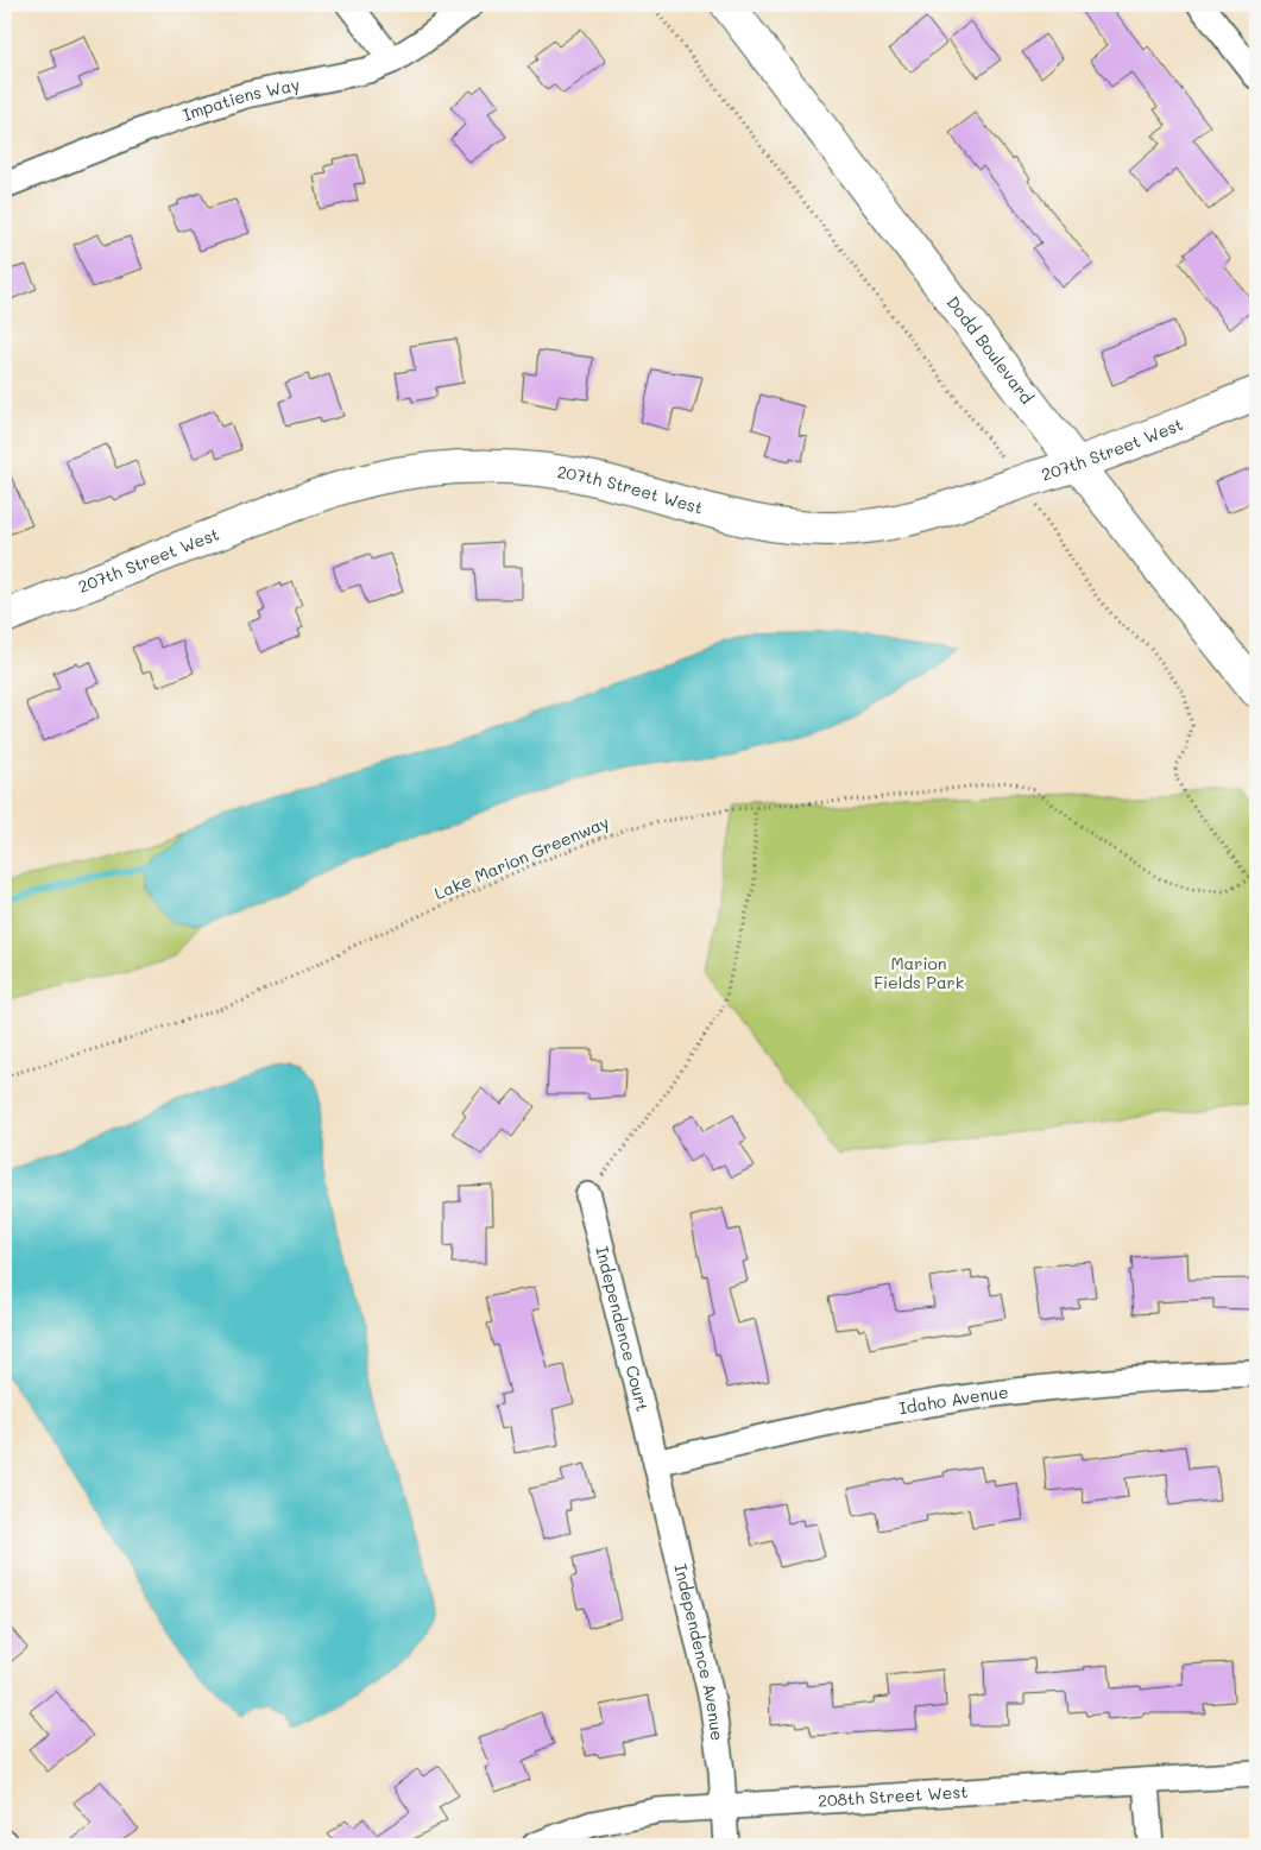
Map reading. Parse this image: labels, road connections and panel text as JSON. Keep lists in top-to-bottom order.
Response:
{
  "streets": {
    "street": [
      "Impatiens Way",
      "Dodd Boulevard",
      "207th Street West",
      "Independence Court",
      "Idaho Avenue",
      "Independence Avenue",
      "208th Street West"
    ],
    "path": ["Lake Marion Greenway"]
  },
  "crossings": [
    ["Dodd Boulevard", "207th Street West"],
    ["Independence Court", "Idaho Avenue"],
    ["Independence Court", "Independence Avenue"],
    ["Idaho Avenue", "Independence Avenue"],
    ["Independence Avenue", "208th Street West"]
  ],
  "parks": ["Marion Fields Park"]
}
